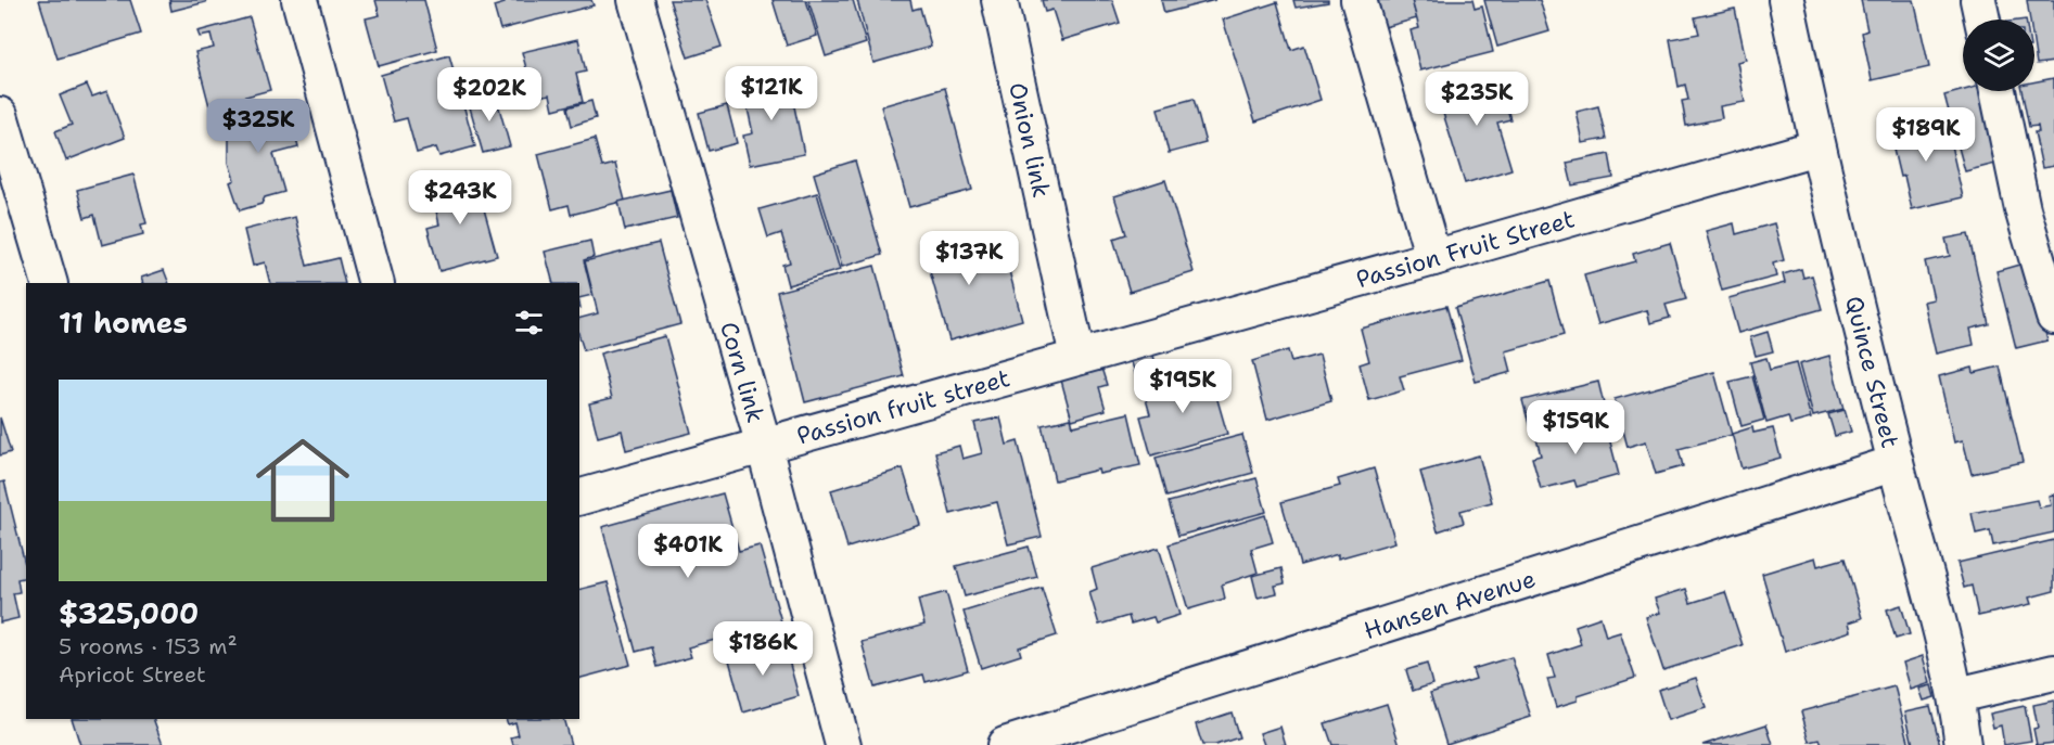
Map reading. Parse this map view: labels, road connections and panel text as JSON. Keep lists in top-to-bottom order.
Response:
{
  "streets": {
    "street": [
      "Onion link",
      "Passion Fruit Street",
      "Corn link",
      "Quince Street",
      "Passion fruit street",
      "Hansen Avenue"
    ]
  },
  "crossings": [
    ["Onion link", "Passion fruit street"],
    ["Passion Fruit Street", "Quince Street"],
    ["Passion Fruit Street", "Passion fruit street"],
    ["Corn link", "Passion fruit street"],
    ["Quince Street", "Hansen Avenue"]
  ],
  "page": {
    "price": [
      "$121K",
      "$202K",
      "$235K",
      "$325K",
      "$189K",
      "$243K",
      "$137K",
      "$195K",
      "$159K",
      "$401K",
      "$186K"
    ],
    "heading": "11 homes",
    "list": [
      {
        "name": "$325,000",
        "note": "5 rooms · 153 m² · Apricot Street"
      }
    ]
  }
}
